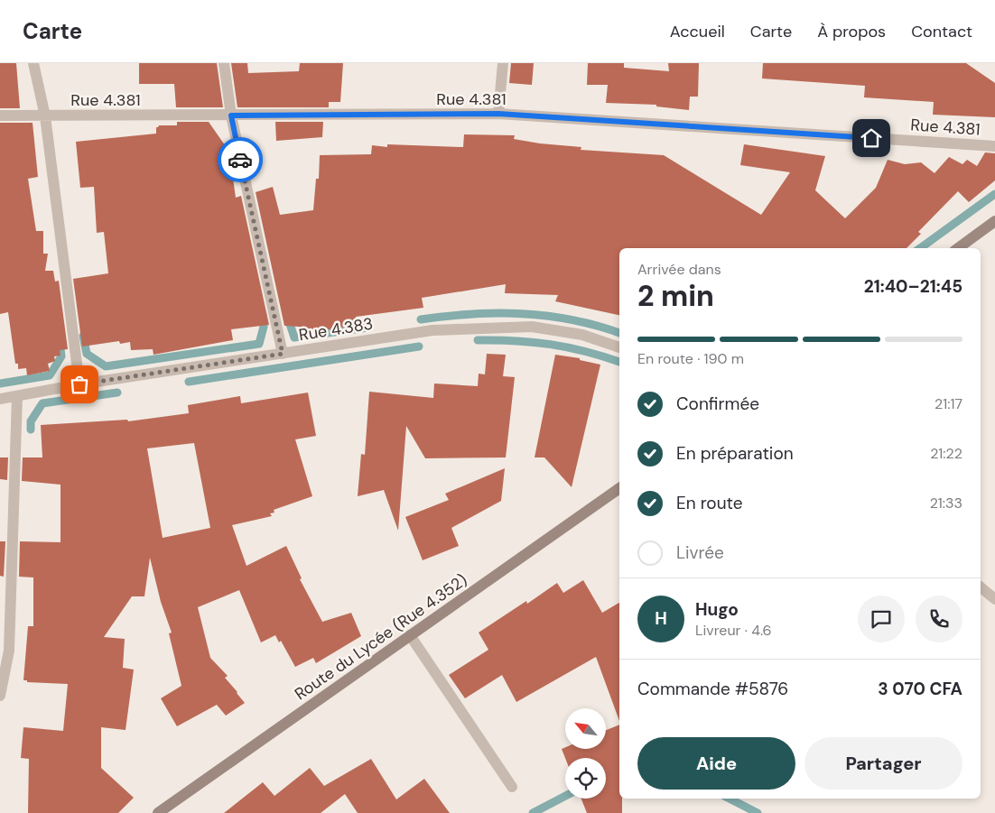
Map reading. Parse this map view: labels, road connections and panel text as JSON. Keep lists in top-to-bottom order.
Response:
{
  "streets": {
    "main road": ["Route du Lycée (Rue 4.352)"],
    "street": ["Rue 4.381", "Rue 4.383"]
  },
  "north": "top left",
  "page": {
    "header": "Carte",
    "nav": [
      "Accueil",
      "Carte",
      "À propos",
      "Contact"
    ],
    "heading": ["2 min", "Arrivée dans", "21:40–21:45"],
    "panel": [
      "Hugo",
      "Livreur · 4.6",
      "Commande #5876",
      "3 070 CFA"
    ],
    "bar": "En route · 190 m",
    "list": [
      ["Confirmée", "21:17"],
      ["En préparation", "21:22"],
      ["En route", "21:33"],
      "Livrée"
    ],
    "round": "H",
    "buttons": ["Aide", "Partager"]
  }
}
